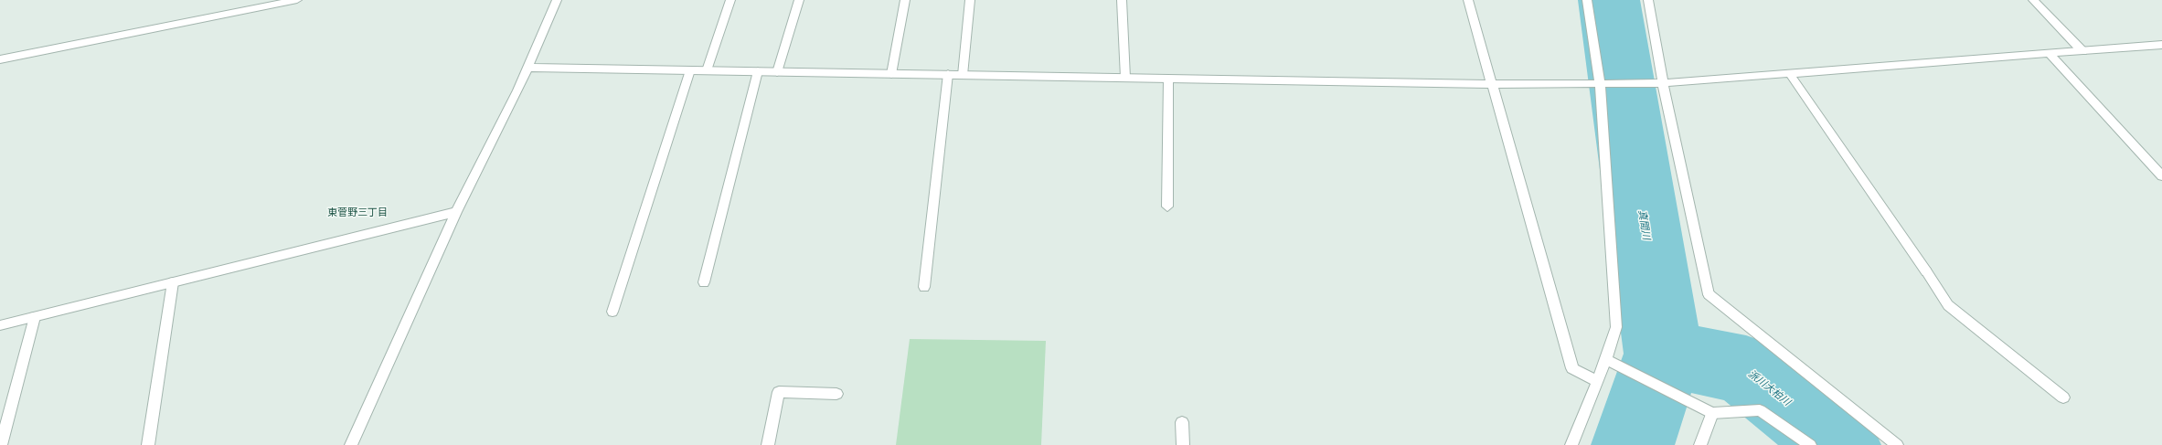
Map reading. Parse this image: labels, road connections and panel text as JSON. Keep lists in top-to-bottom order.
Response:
{
  "districts": ["東菅野三丁目"],
  "water": ["真間川", "派川大柏川"]
}
